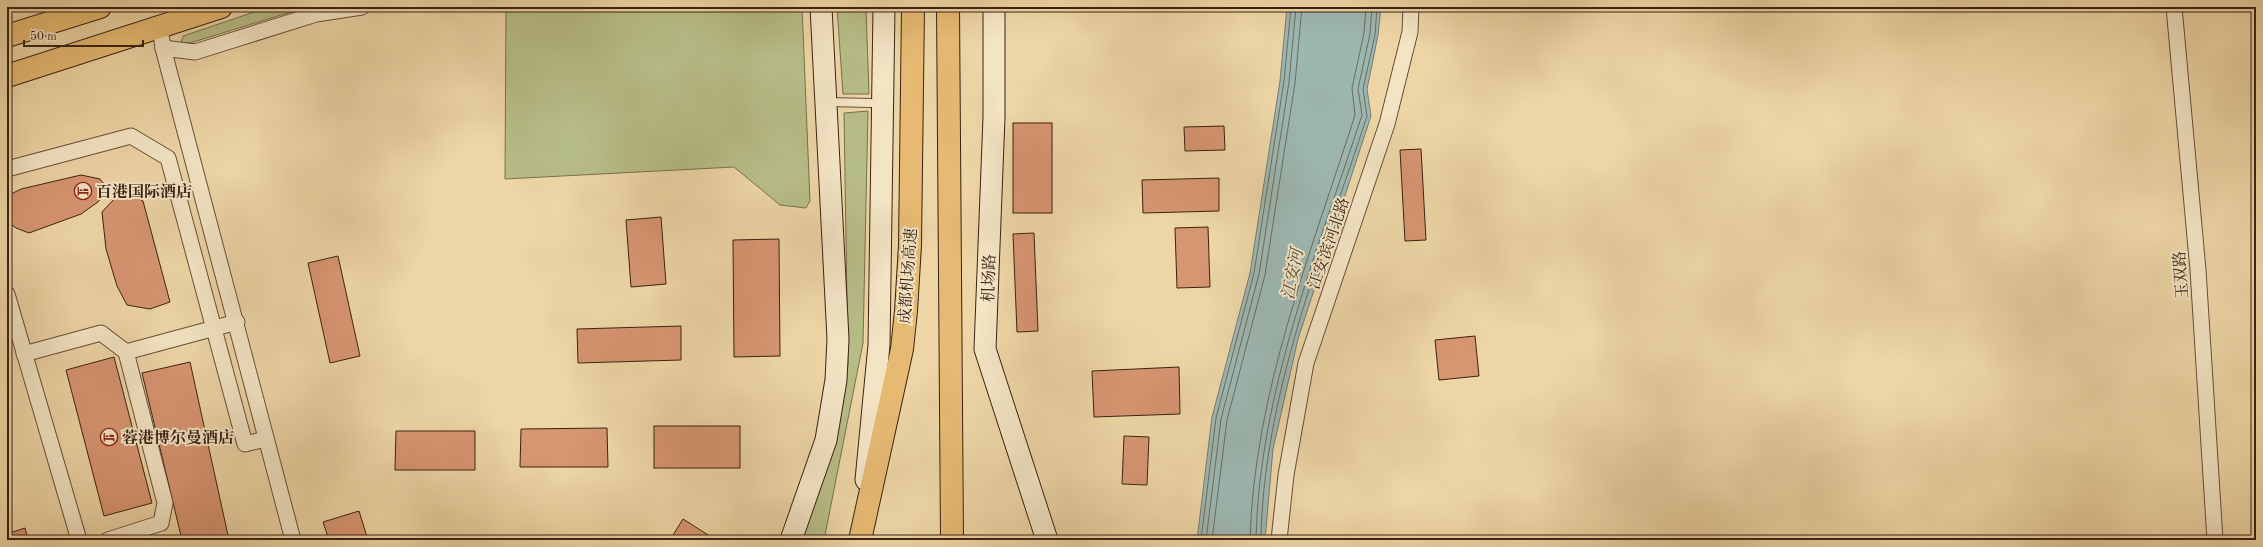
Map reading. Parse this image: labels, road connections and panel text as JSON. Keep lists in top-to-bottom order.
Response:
{
  "streets": {
    "main road": ["成都机场高速", "机场路"],
    "street": ["江安滨河北路", "玉双路"]
  },
  "water": ["江安河"],
  "places": {
    "hotel": ["百港国际酒店", "蓉港博尔曼酒店"]
  },
  "scale_bar": "50 m"
}
